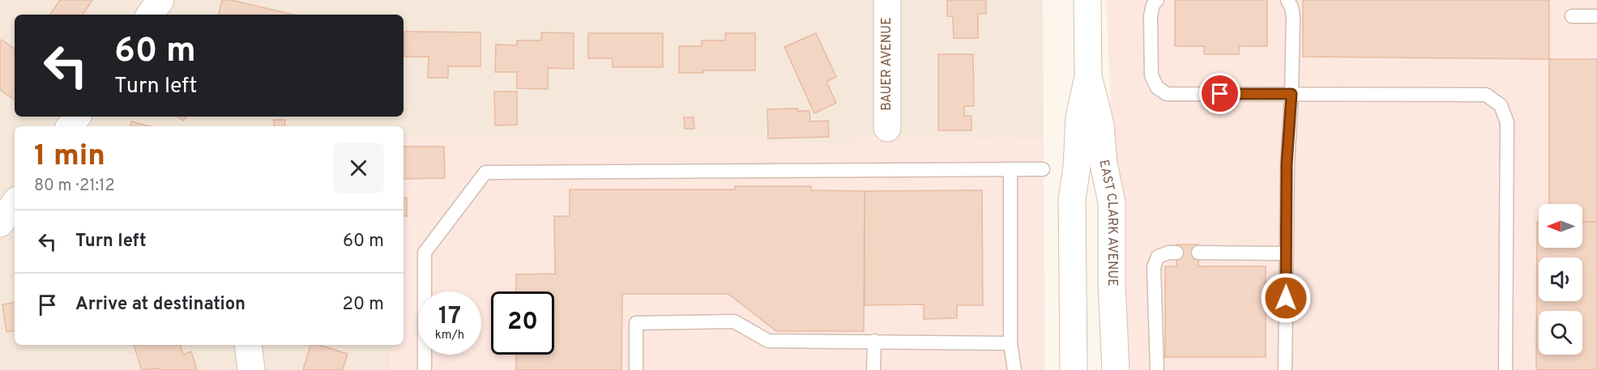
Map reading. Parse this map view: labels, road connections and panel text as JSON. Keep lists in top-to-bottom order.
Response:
{
  "streets": {
    "main road": ["BAUER AVENUE", "EAST CLARK AVENUE"]
  },
  "north": "left",
  "page": {
    "turn": ["60 m", "Turn left"],
    "heading": ["1 min", "80 m · 21:12"],
    "list": [
      {
        "name": "Turn left",
        "value": "60 m"
      },
      {
        "name": "Arrive at destination",
        "value": "20 m"
      }
    ],
    "speed": "17 km/h",
    "limit": "20"
  }
}
